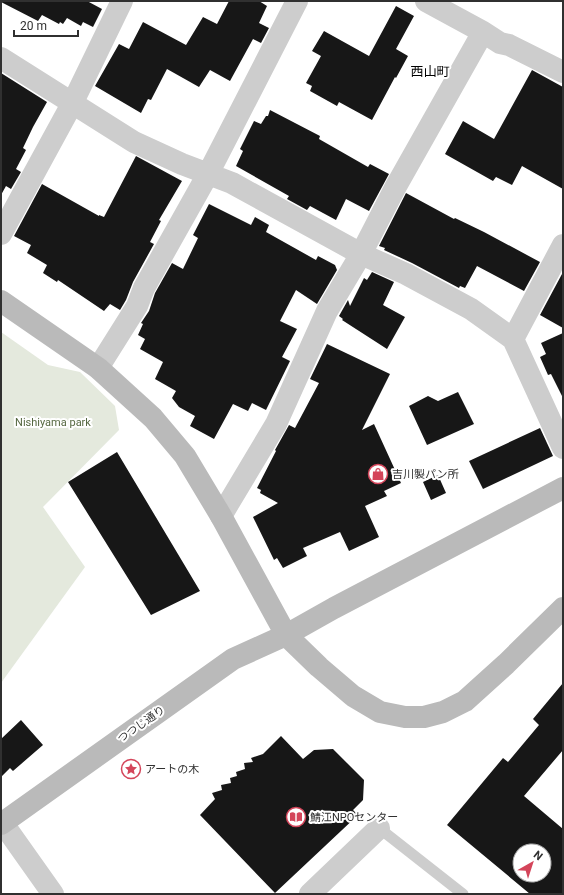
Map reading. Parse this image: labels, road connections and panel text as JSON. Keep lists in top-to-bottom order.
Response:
{
  "streets": {
    "street": ["つつじ通り"]
  },
  "districts": ["西山町"],
  "parks": ["Nishiyama park"],
  "places": {
    "shop": ["吉川製パン所"],
    "place": ["アートの木"],
    "library": ["鯖江NPOセンター"]
  },
  "scale_bar": "20 m",
  "north": "top right"
}
